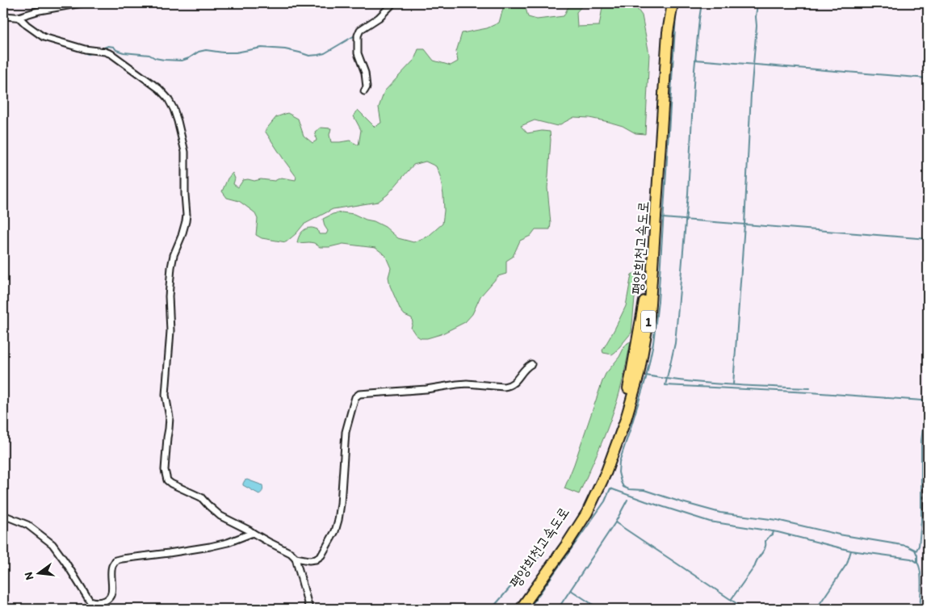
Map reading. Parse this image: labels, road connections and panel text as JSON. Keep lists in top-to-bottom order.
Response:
{
  "streets": {
    "highway": ["평양희천고속도로", "1"]
  },
  "north": "left"
}
